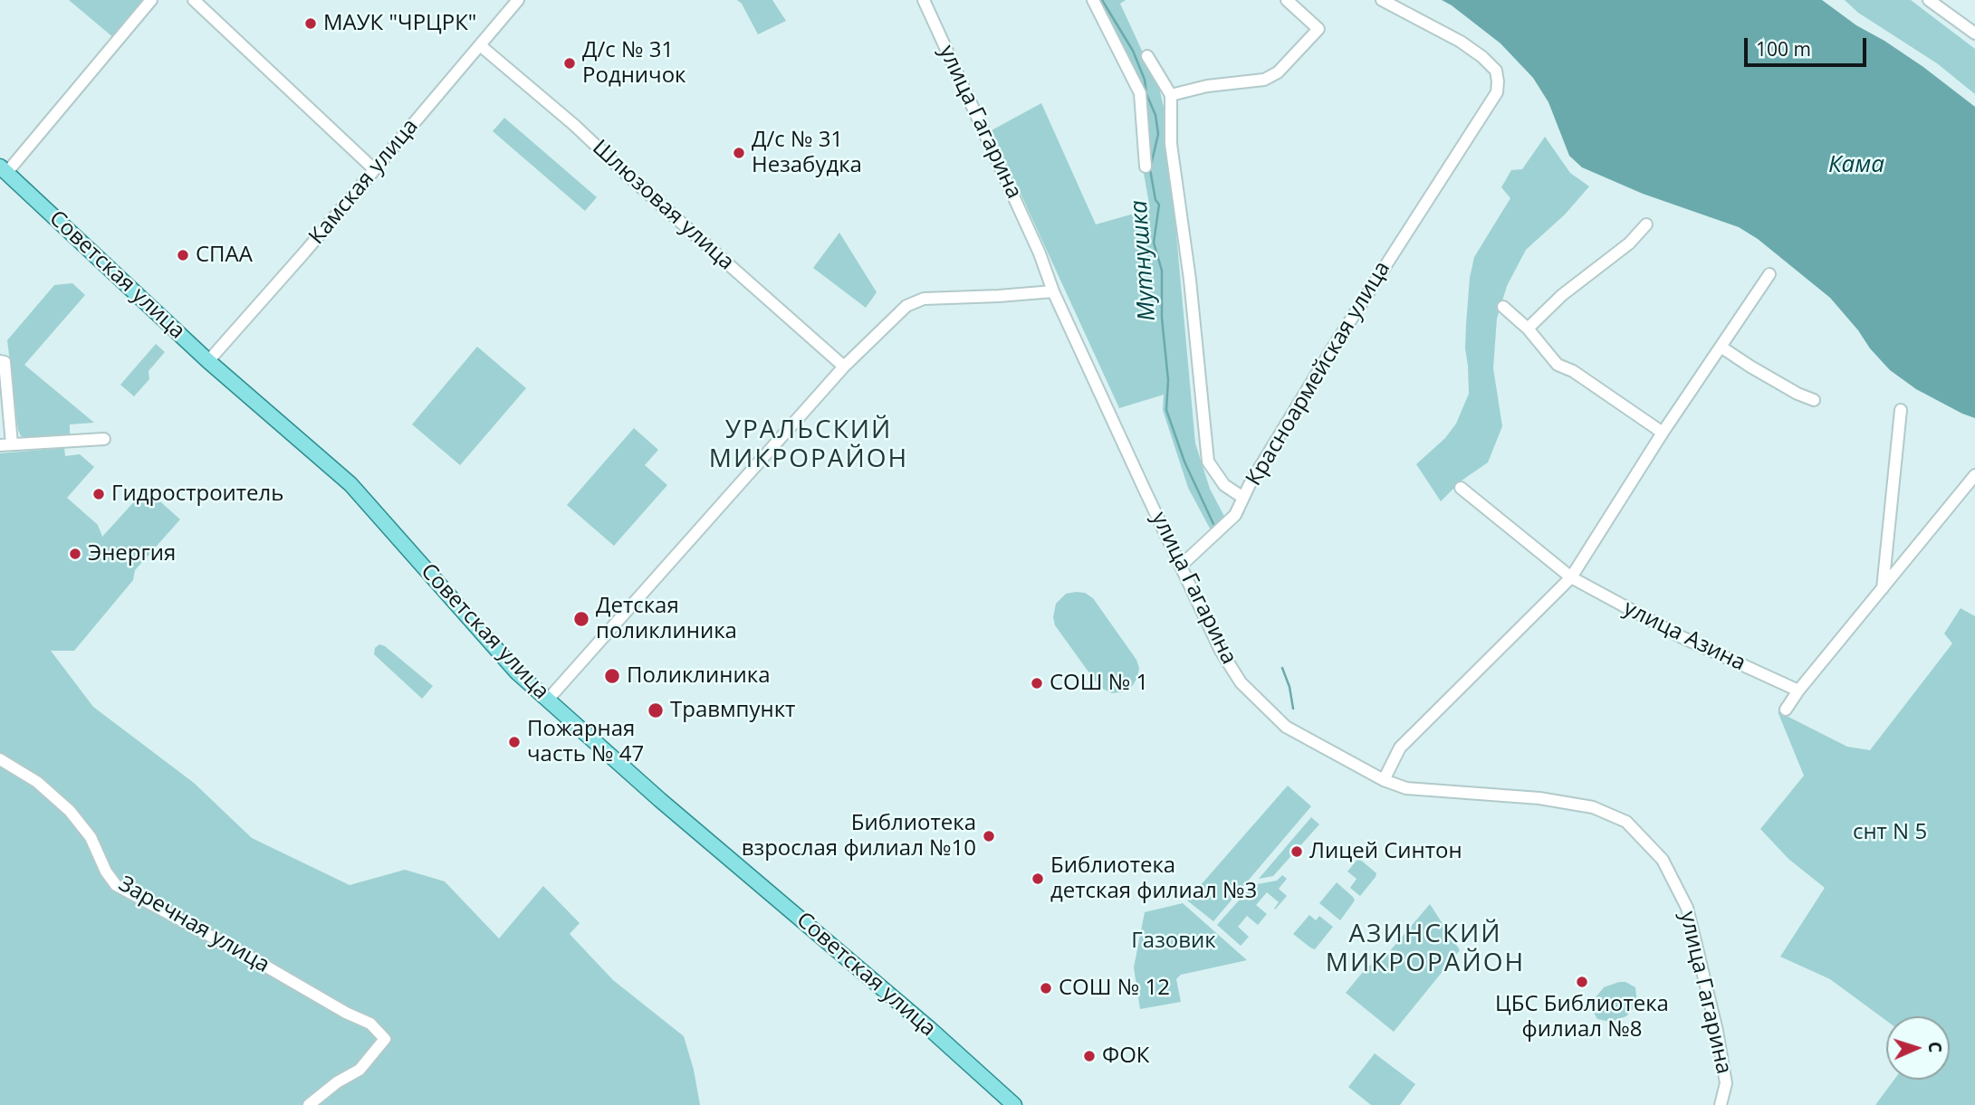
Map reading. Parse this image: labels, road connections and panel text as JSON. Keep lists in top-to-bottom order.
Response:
{
  "streets": {
    "main road": ["Советская улица"],
    "street": [
      "улица Гагарина",
      "Камская улица",
      "Шлюзовая улица",
      "Красноармейская улица",
      "улица Азина",
      "Заречная улица"
    ]
  },
  "crossings": [
    ["Камская улица", "Шлюзовая улица"],
    ["Камская улица", "Советская улица"]
  ],
  "districts": ["УРАЛЬСКИЙ МИКРОРАЙОН", "АЗИНСКИЙ МИКРОРАЙОН"],
  "water": ["Кама", "Мутнушка"],
  "parks": ["снт N 5", "Газовик"],
  "places": [
    "МАУК \"ЧРЦРК\"",
    "Д/с № 31 Родничок",
    "Д/с № 31 Незабудка",
    "СПАА",
    "Гидростроитель",
    "Энергия",
    "Детская поликлиника",
    "Поликлиника",
    "СОШ № 1",
    "Травмпункт",
    "Пожарная часть № 47",
    "Библиотека взрослая филиал №10",
    "Лицей Синтон",
    "Библиотека детская филиал №3",
    "ЦБС Библиотека филиал №8",
    "СОШ № 12",
    "ФОК"
  ],
  "scale_bar": "100 m",
  "north": "right"
}
